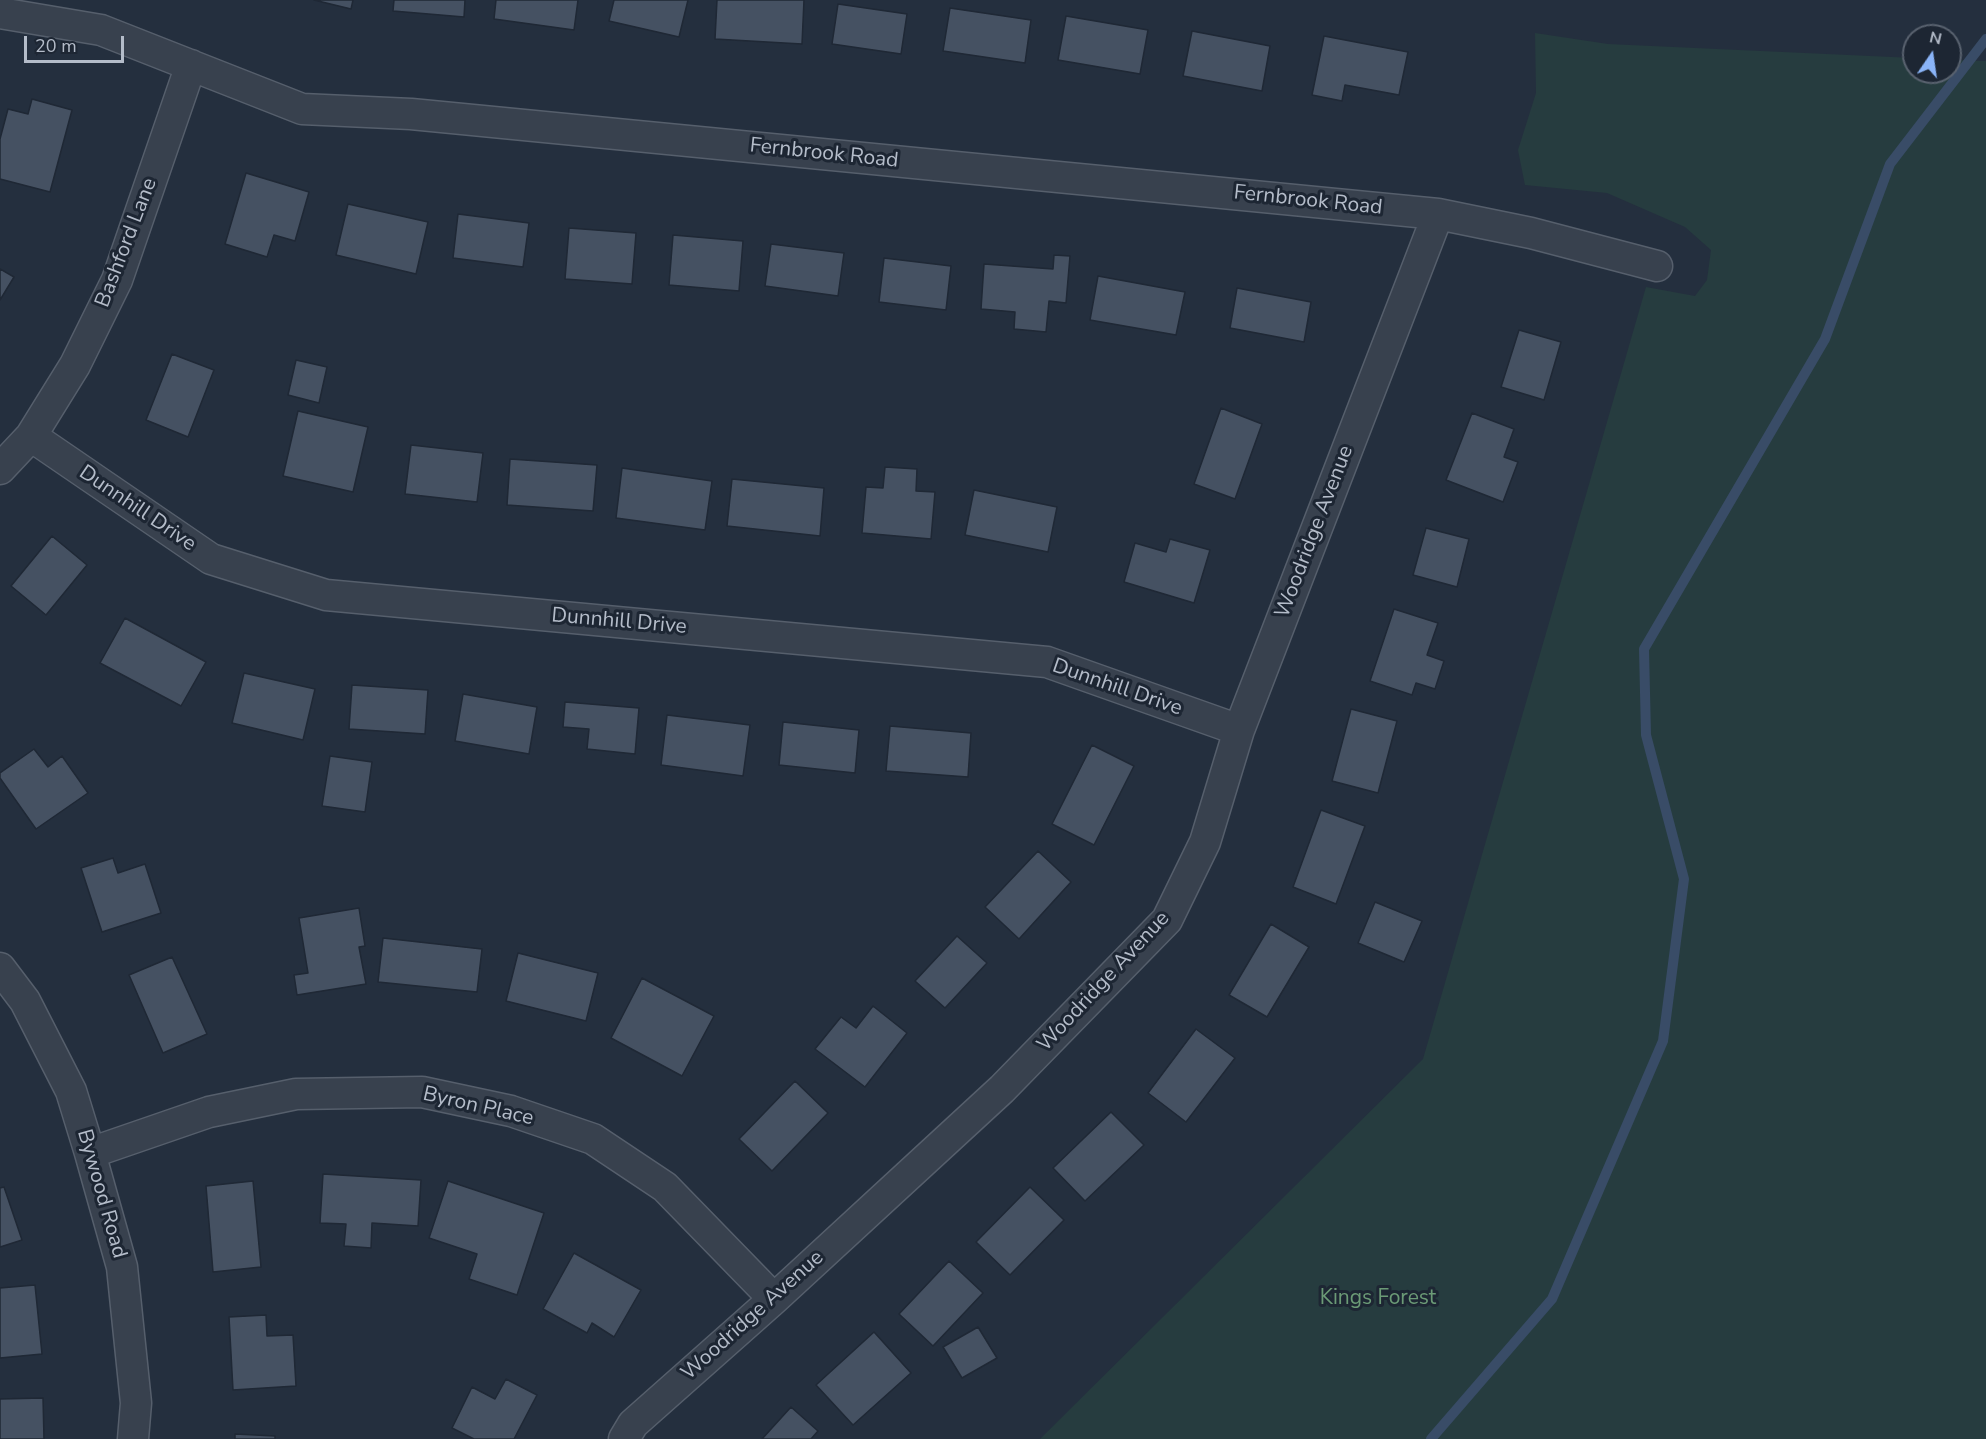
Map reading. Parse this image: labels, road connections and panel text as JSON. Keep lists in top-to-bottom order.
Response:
{
  "streets": {
    "street": [
      "Fernbrook Road",
      "Bashford Lane",
      "Dunnhill Drive",
      "Woodridge Avenue",
      "Byron Place",
      "Bywood Road"
    ]
  },
  "crossings": [
    ["Fernbrook Road", "Bashford Lane"],
    ["Fernbrook Road", "Woodridge Avenue"],
    ["Bashford Lane", "Dunnhill Drive"],
    ["Dunnhill Drive", "Woodridge Avenue"],
    ["Woodridge Avenue", "Byron Place"],
    ["Byron Place", "Bywood Road"]
  ],
  "parks": ["Kings Forest"],
  "scale_bar": "20 m",
  "north": "top"
}
